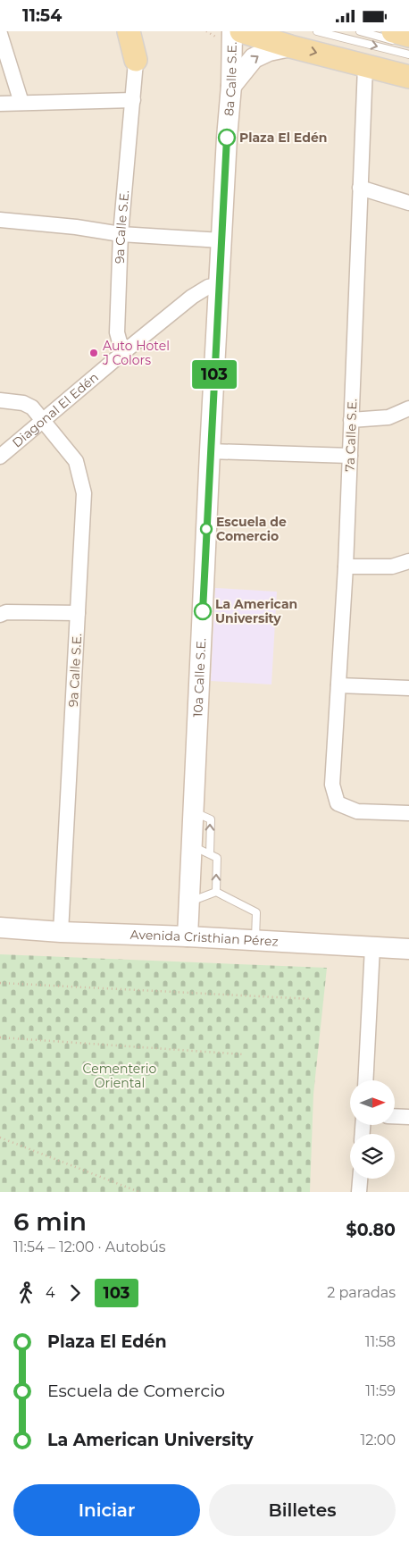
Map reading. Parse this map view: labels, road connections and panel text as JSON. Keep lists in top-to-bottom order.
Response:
{
  "streets": {
    "street": [
      "8a Calle S.E.",
      "9a Calle S.E.",
      "Diagonal El Edén",
      "7a Calle S.E.",
      "10a Calle S.E.",
      "Avenida Cristhian Pérez"
    ]
  },
  "crossings": [
    ["8a Calle S.E.", "Diagonal El Edén"],
    ["8a Calle S.E.", "10a Calle S.E."],
    ["9a Calle S.E.", "Diagonal El Edén"],
    ["9a Calle S.E.", "Avenida Cristhian Pérez"],
    ["Diagonal El Edén", "10a Calle S.E."],
    ["10a Calle S.E.", "Avenida Cristhian Pérez"]
  ],
  "parks": ["Cementerio Oriental"],
  "places": [
    "Plaza El Edén",
    "Auto Hotel J Colors",
    "Escuela de Comercio",
    "La American University"
  ],
  "lines": ["bus line 103"],
  "north": "right",
  "page": {
    "status": "11:54",
    "on_map": "103",
    "heading": ["6 min", "11:54 – 12:00 · Autobús", "$0.80"],
    "legs": ["4", "103", "2 paradas"],
    "list": [
      {
        "name": "Plaza El Edén",
        "value": "11:58"
      },
      {
        "name": "Escuela de Comercio",
        "value": "11:59"
      },
      {
        "name": "La American University",
        "value": "12:00"
      }
    ],
    "buttons": ["Iniciar", "Billetes"]
  }
}
